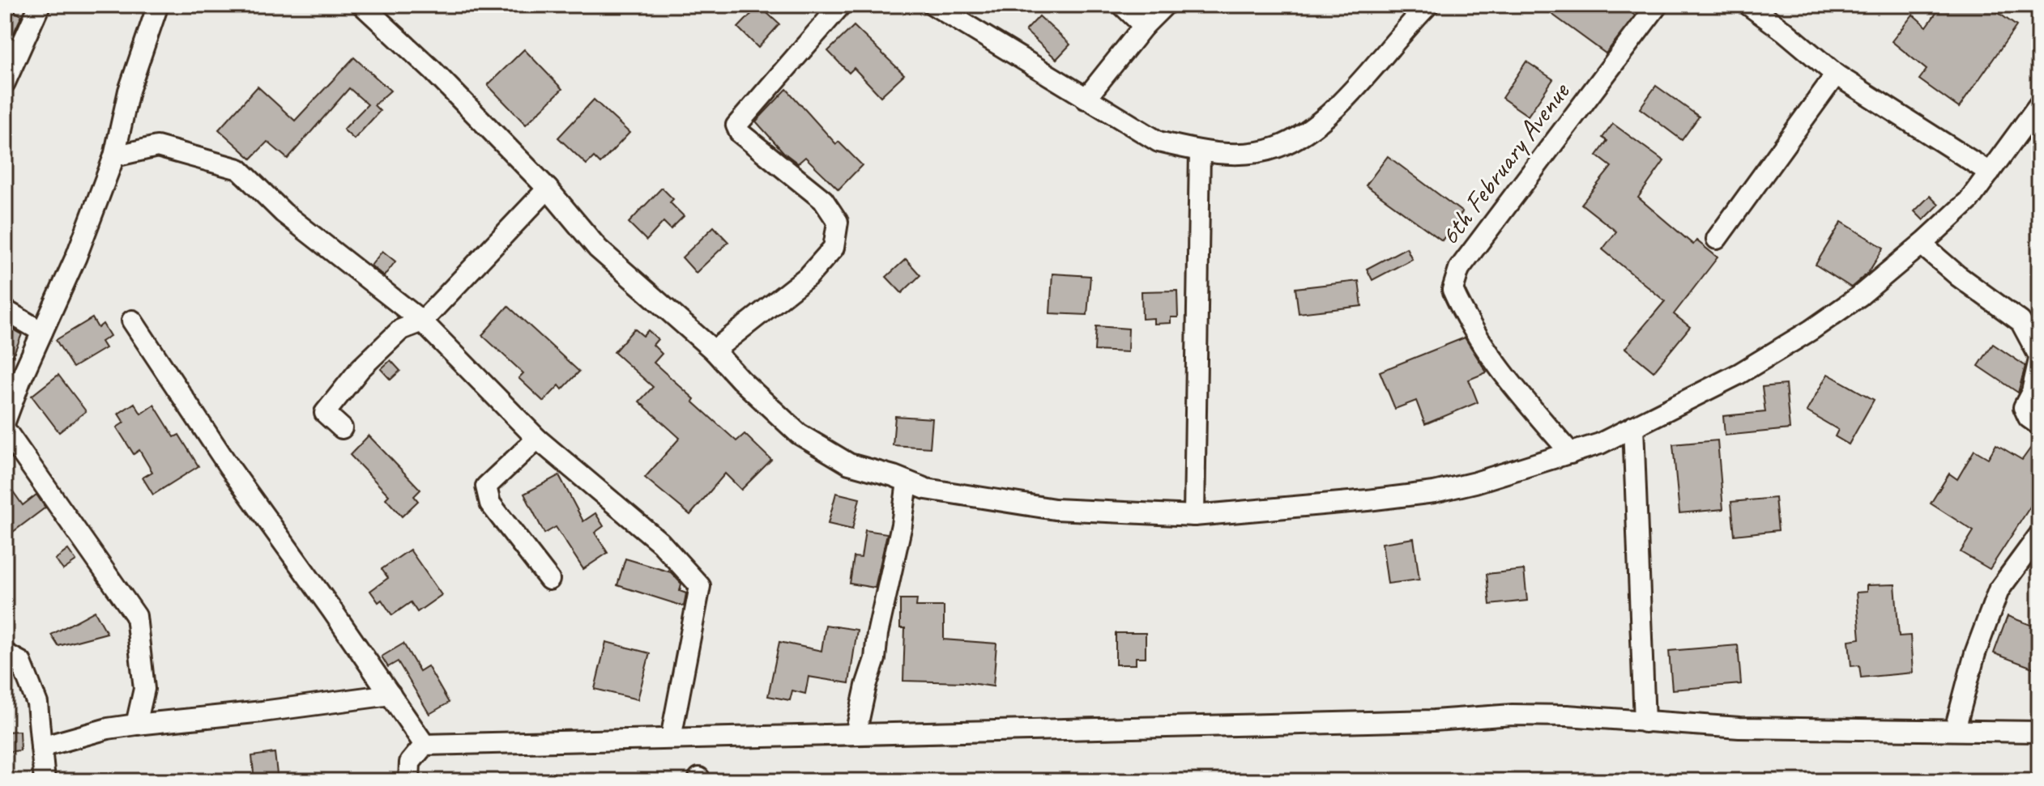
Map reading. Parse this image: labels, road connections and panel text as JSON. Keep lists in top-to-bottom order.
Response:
{
  "streets": {
    "street": ["6th February Avenue"]
  }
}
